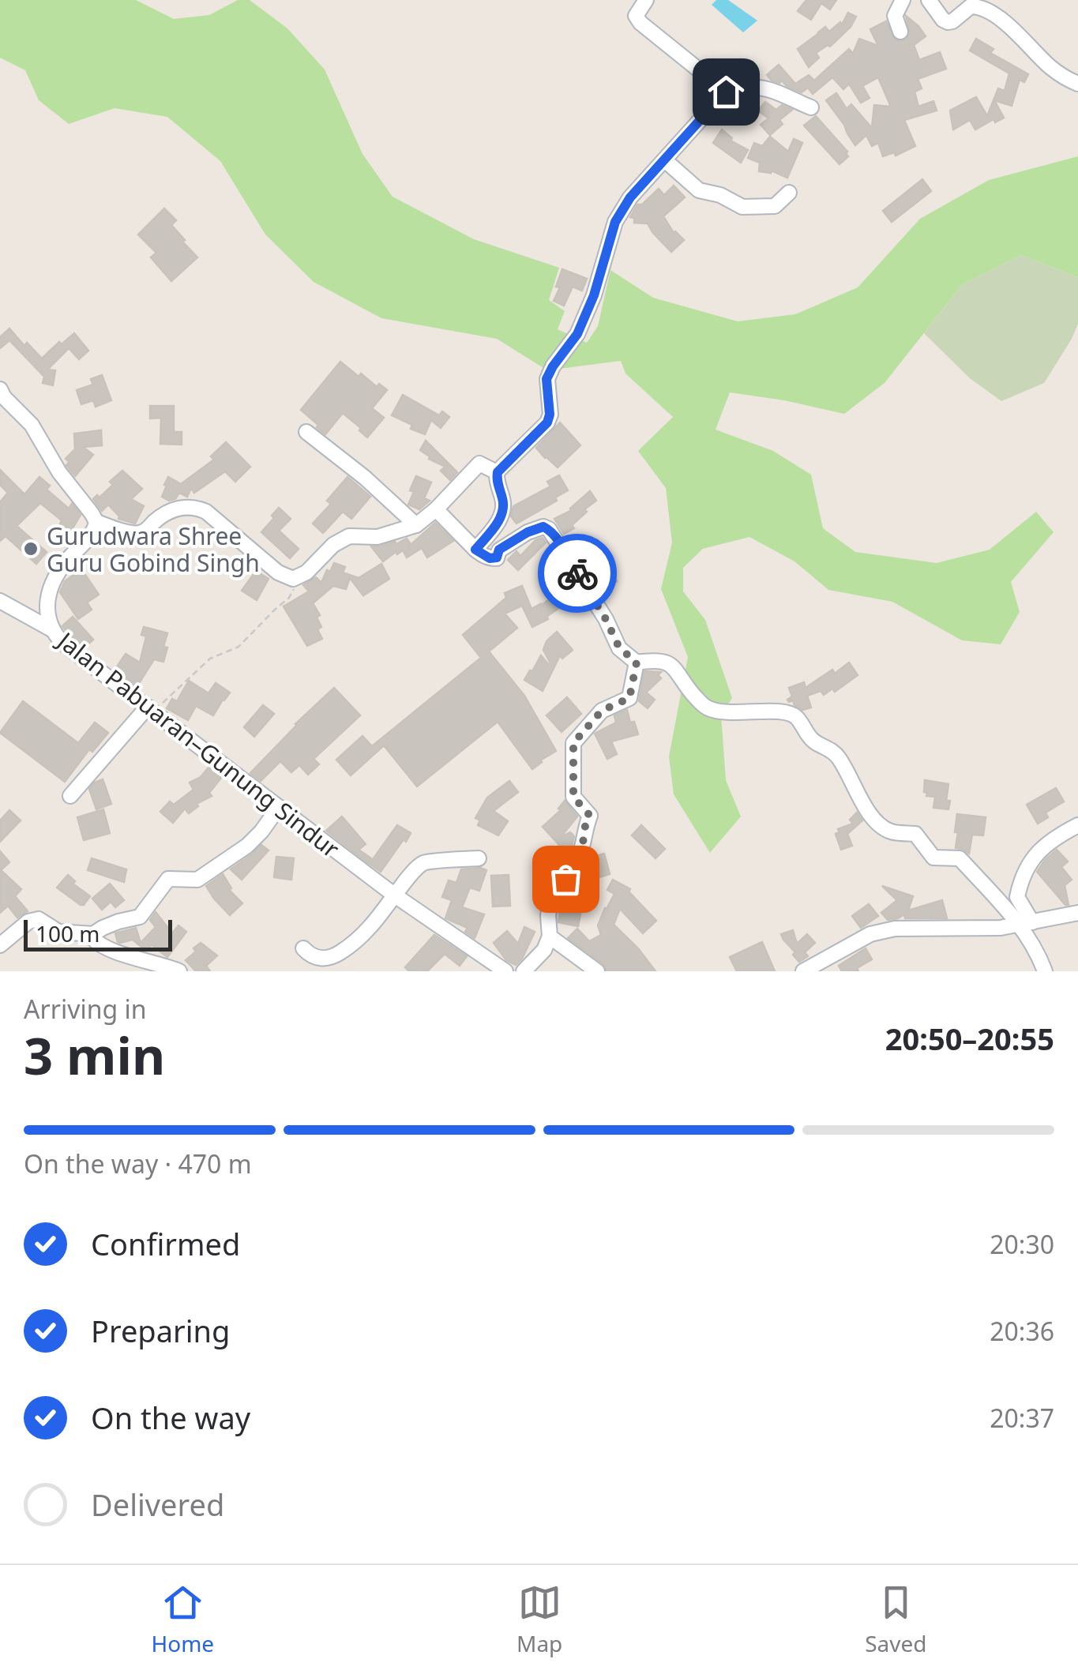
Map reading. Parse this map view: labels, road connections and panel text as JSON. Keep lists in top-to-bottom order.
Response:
{
  "streets": {
    "street": ["Jalan Pabuaran–Gunung Sindur"]
  },
  "places": ["Gurudwara Shree Guru Gobind Singh"],
  "scale_bar": "100 m",
  "page": {
    "scale": "100 m",
    "heading": ["3 min", "Arriving in", "20:50–20:55"],
    "bar": "On the way · 470 m",
    "list": [
      ["Confirmed", "20:30"],
      ["Preparing", "20:36"],
      ["On the way", "20:37"],
      "Delivered"
    ],
    "tabs": ["Home", "Map", "Saved"]
  }
}
